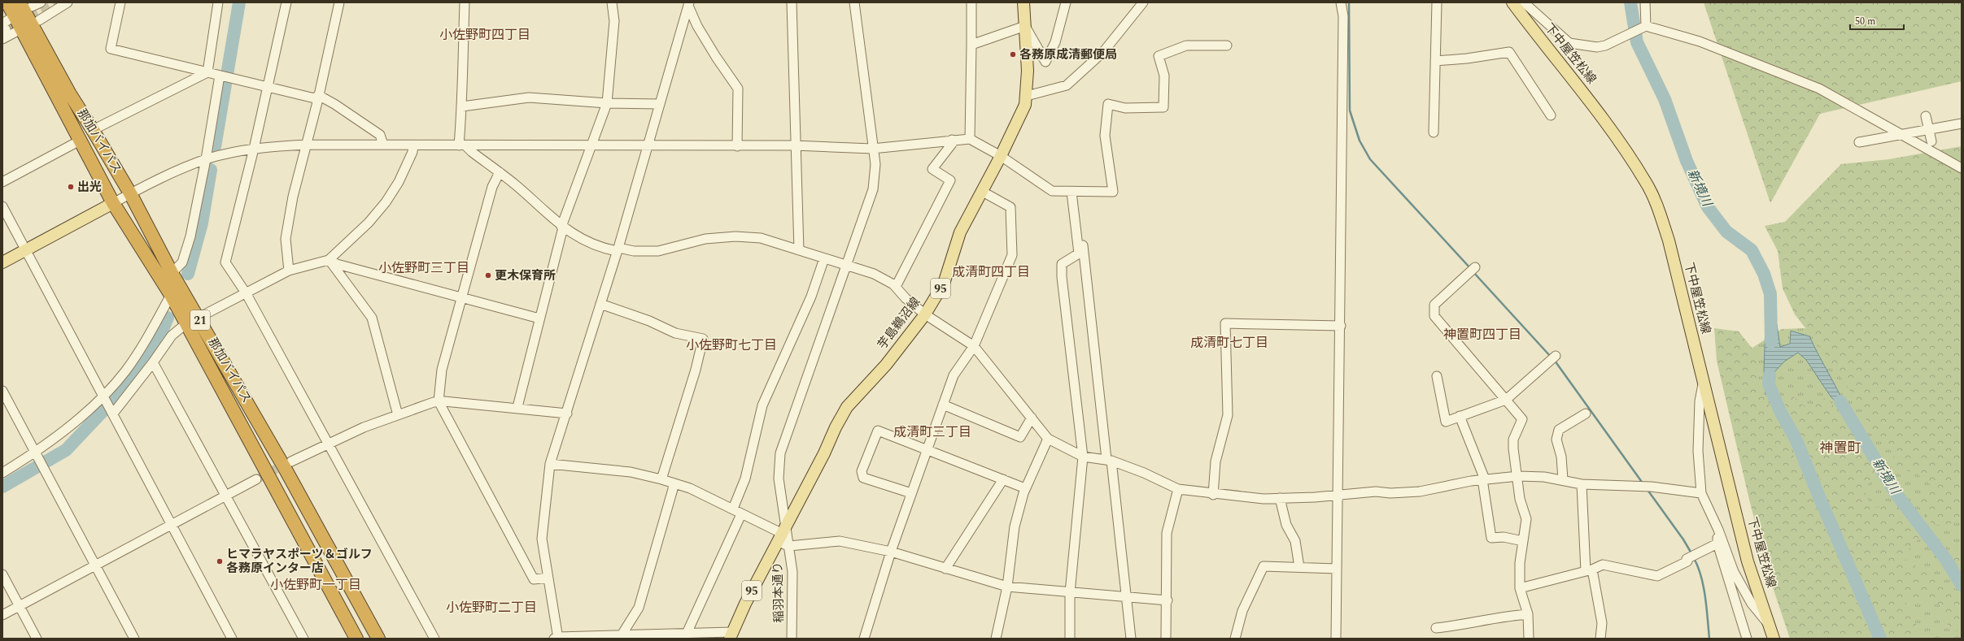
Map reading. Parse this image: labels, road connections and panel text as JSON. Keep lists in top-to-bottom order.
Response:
{
  "streets": {
    "highway": ["那加バイパス", "21"],
    "main road": ["下中屋笠松線", "95", "芋島鵜沼線"],
    "street": ["稲羽本通り"]
  },
  "crossings": [
    ["芋島鵜沼線", "稲羽本通り"]
  ],
  "districts": [
    "小佐野町四丁目",
    "小佐野町三丁目",
    "成清町四丁目",
    "神置町四丁目",
    "成清町七丁目",
    "小佐野町七丁目",
    "成清町三丁目",
    "神置町",
    "小佐野町一丁目",
    "小佐野町二丁目"
  ],
  "water": ["新境川"],
  "places": [
    "各務原成清郵便局",
    "出光",
    "更木保育所",
    "ヒマラヤスポーツ＆ゴルフ 各務原インター店"
  ],
  "scale_bar": "50 m"
}
